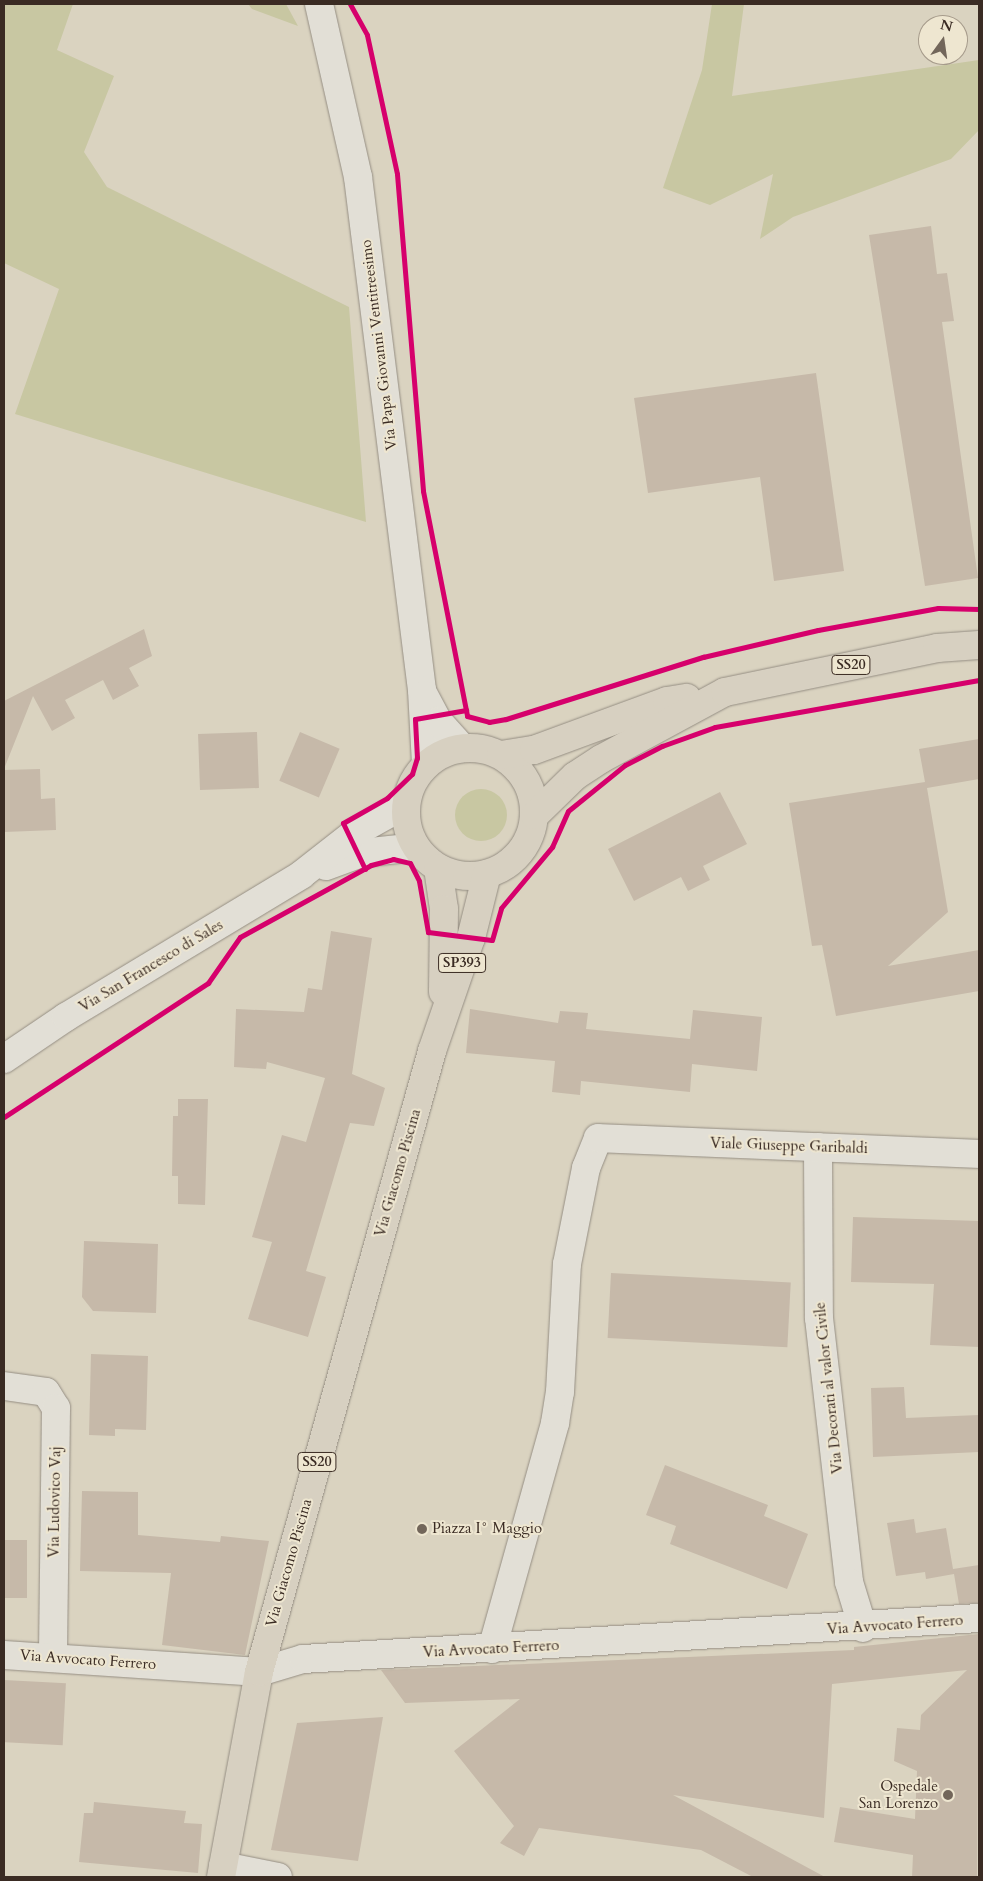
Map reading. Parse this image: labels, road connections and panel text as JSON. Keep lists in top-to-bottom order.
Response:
{
  "streets": {
    "main road": ["SS20", "SP393", "Via Giacomo Piscina"],
    "street": [
      "Via Papa Giovanni Ventitreesimo",
      "Via San Francesco di Sales",
      "Viale Giuseppe Garibaldi",
      "Via Decorati al valor Civile",
      "Via Ludovico Vaj",
      "Via Avvocato Ferrero"
    ]
  },
  "crossings": [
    ["Via Papa Giovanni Ventitreesimo", "SS20"],
    ["Via Papa Giovanni Ventitreesimo", "Via Giacomo Piscina"],
    ["SS20", "Via Giacomo Piscina"],
    ["Viale Giuseppe Garibaldi", "Via Decorati al valor Civile"],
    ["Viale Giuseppe Garibaldi", "Via Avvocato Ferrero"],
    ["Via Giacomo Piscina", "Via Avvocato Ferrero"],
    ["Via Decorati al valor Civile", "Via Avvocato Ferrero"],
    ["Via Ludovico Vaj", "Via Avvocato Ferrero"]
  ],
  "places": ["Piazza I° Maggio", "Ospedale San Lorenzo"],
  "north": "top"
}
